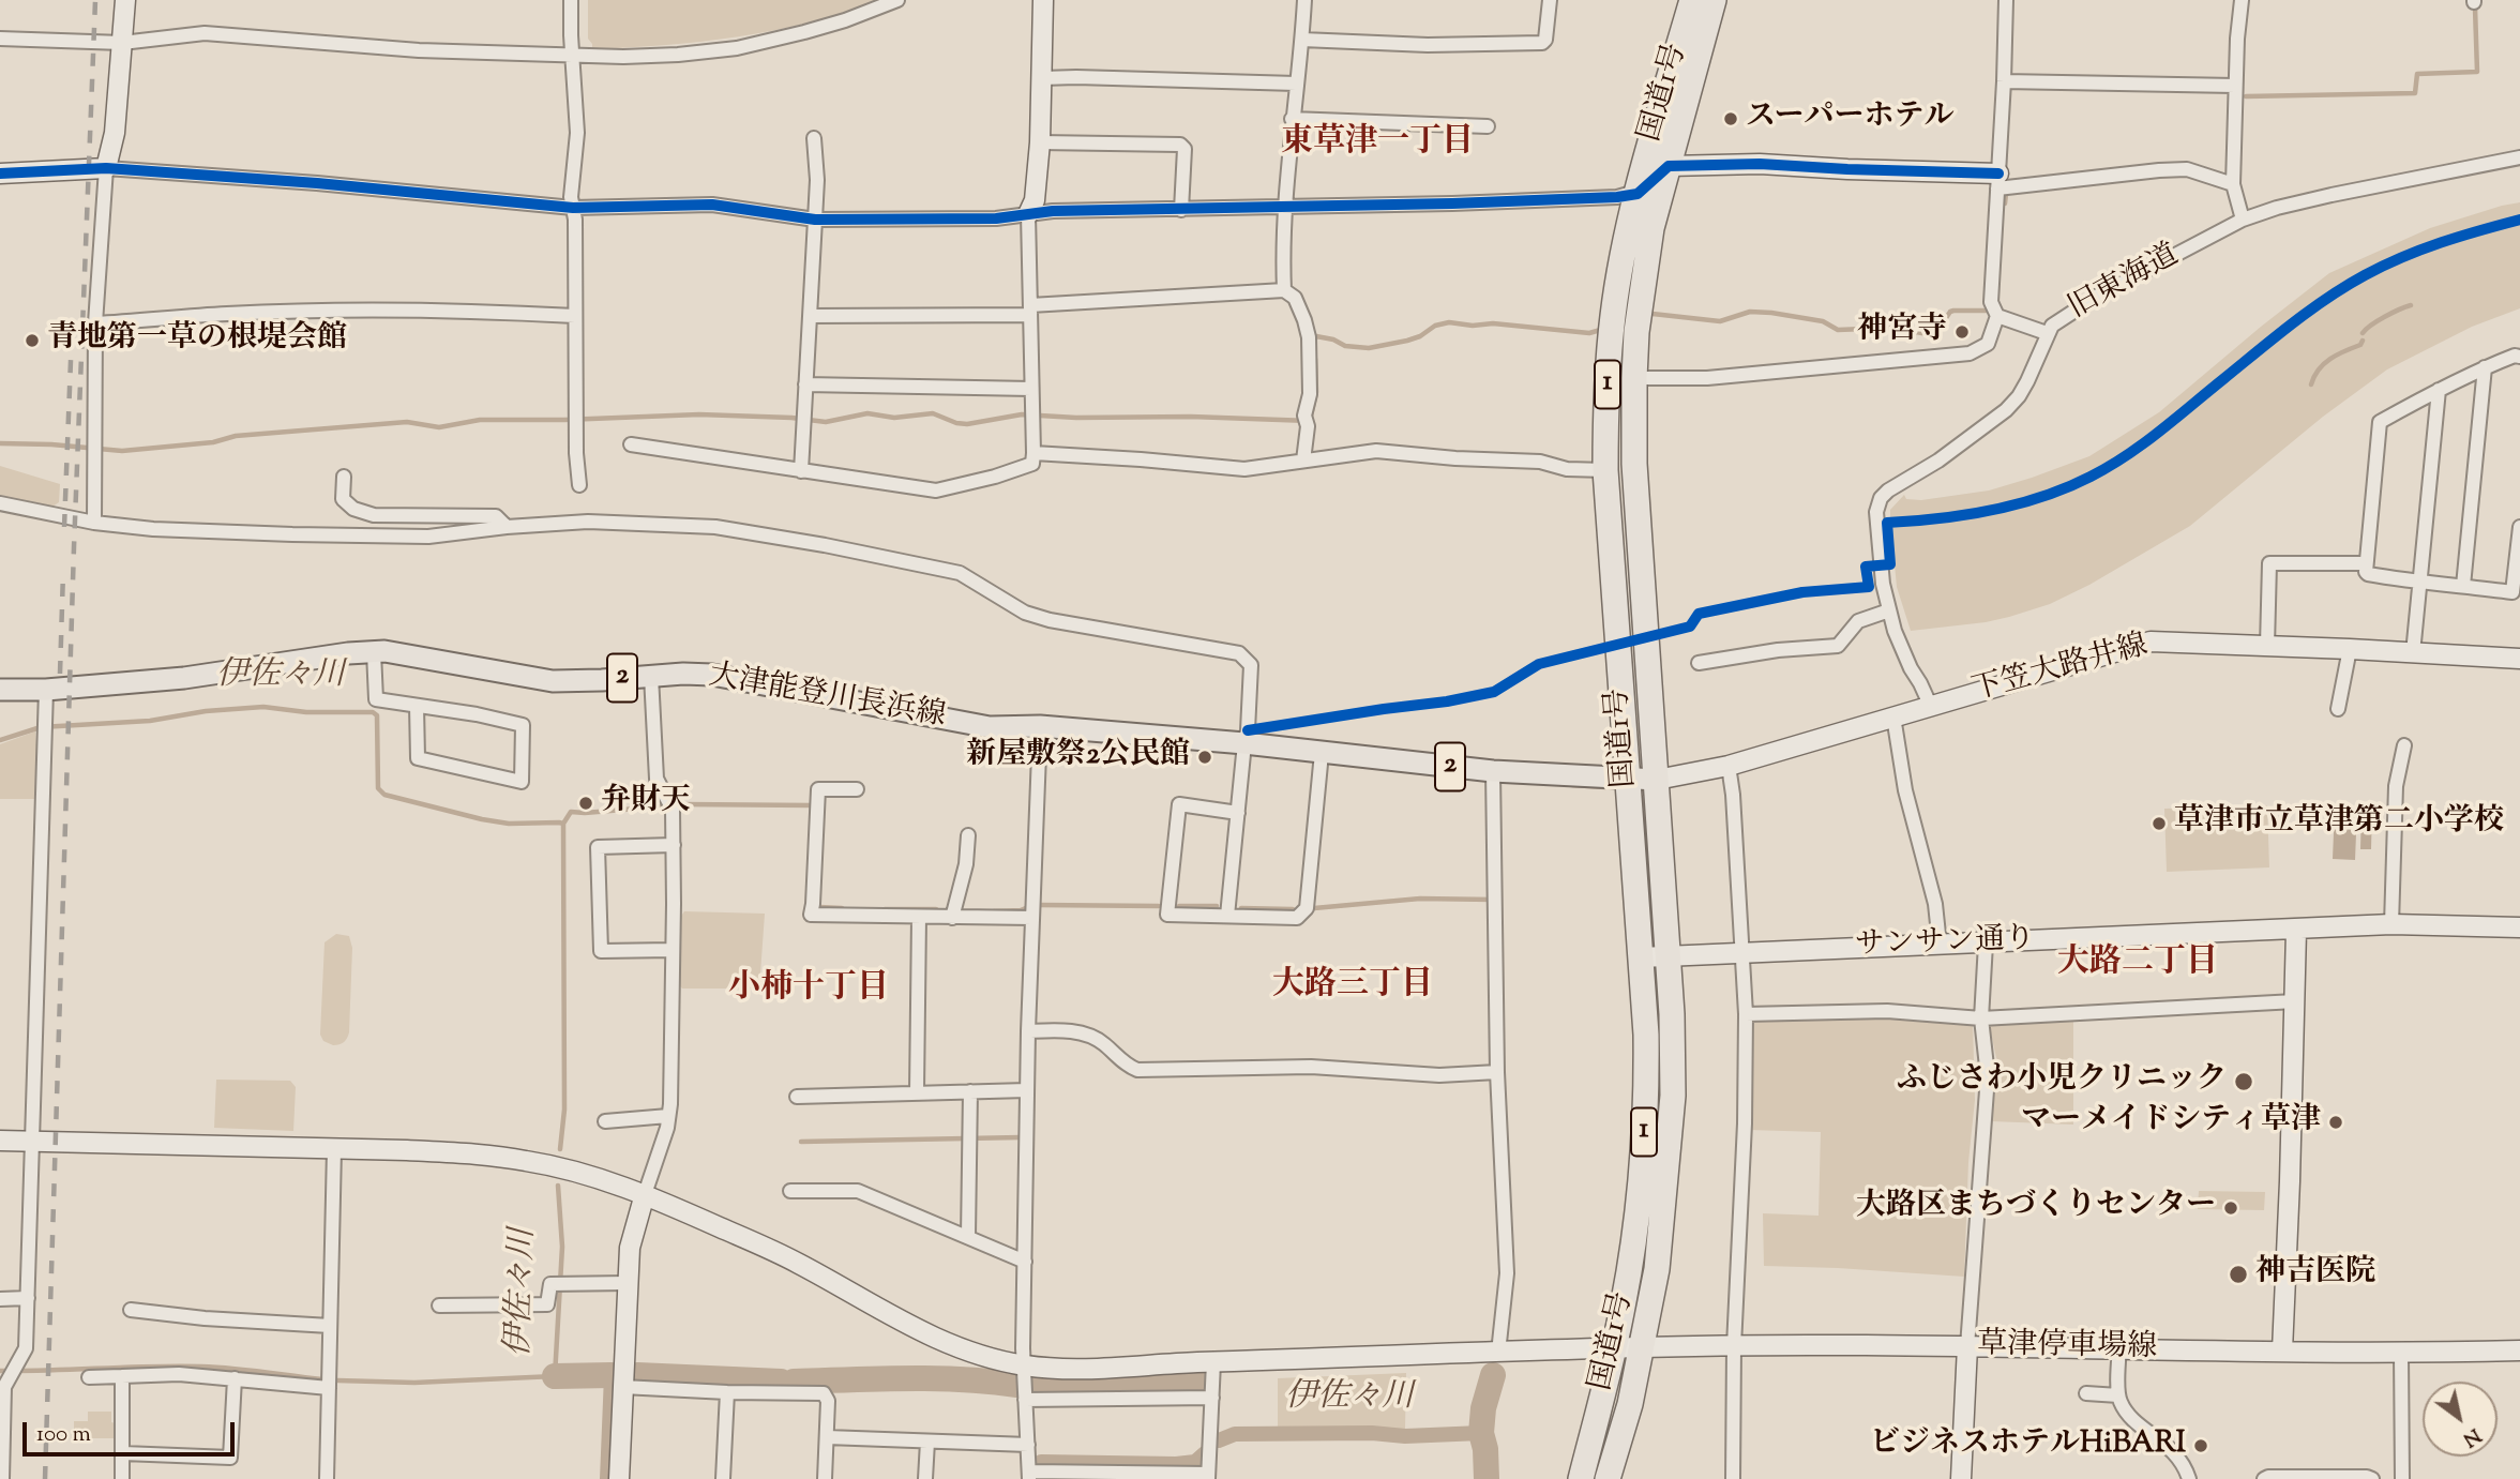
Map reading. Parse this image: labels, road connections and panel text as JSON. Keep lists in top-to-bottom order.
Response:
{
  "streets": {
    "highway": ["国道1号", "1"],
    "main road": ["2", "大津能登川長浜線"],
    "street": [
      "旧東海道",
      "下笠大路井線",
      "サンサン通り",
      "草津停車場線"
    ]
  },
  "crossings": [
    ["国道1号", "下笠大路井線"],
    ["国道1号", "大津能登川長浜線"],
    ["国道1号", "サンサン通り"],
    ["国道1号", "草津停車場線"],
    ["旧東海道", "下笠大路井線"],
    ["下笠大路井線", "大津能登川長浜線"]
  ],
  "districts": [
    "東草津一丁目",
    "大路二丁目",
    "大路三丁目",
    "小柿十丁目"
  ],
  "water": ["伊佐々川"],
  "places": [
    "スーパーホテル",
    "神宮寺",
    "青地第一草の根堤会館",
    "新屋敷祭2公民館",
    "弁財天",
    "草津市立草津第二小学校",
    "ふじさわ小児クリニック",
    "マーメイドシティ草津",
    "大路区まちづくりセンター",
    "神吉医院",
    "ビジネスホテルHiBARI"
  ],
  "scale_bar": "100 m",
  "north": "bottom right"
}
